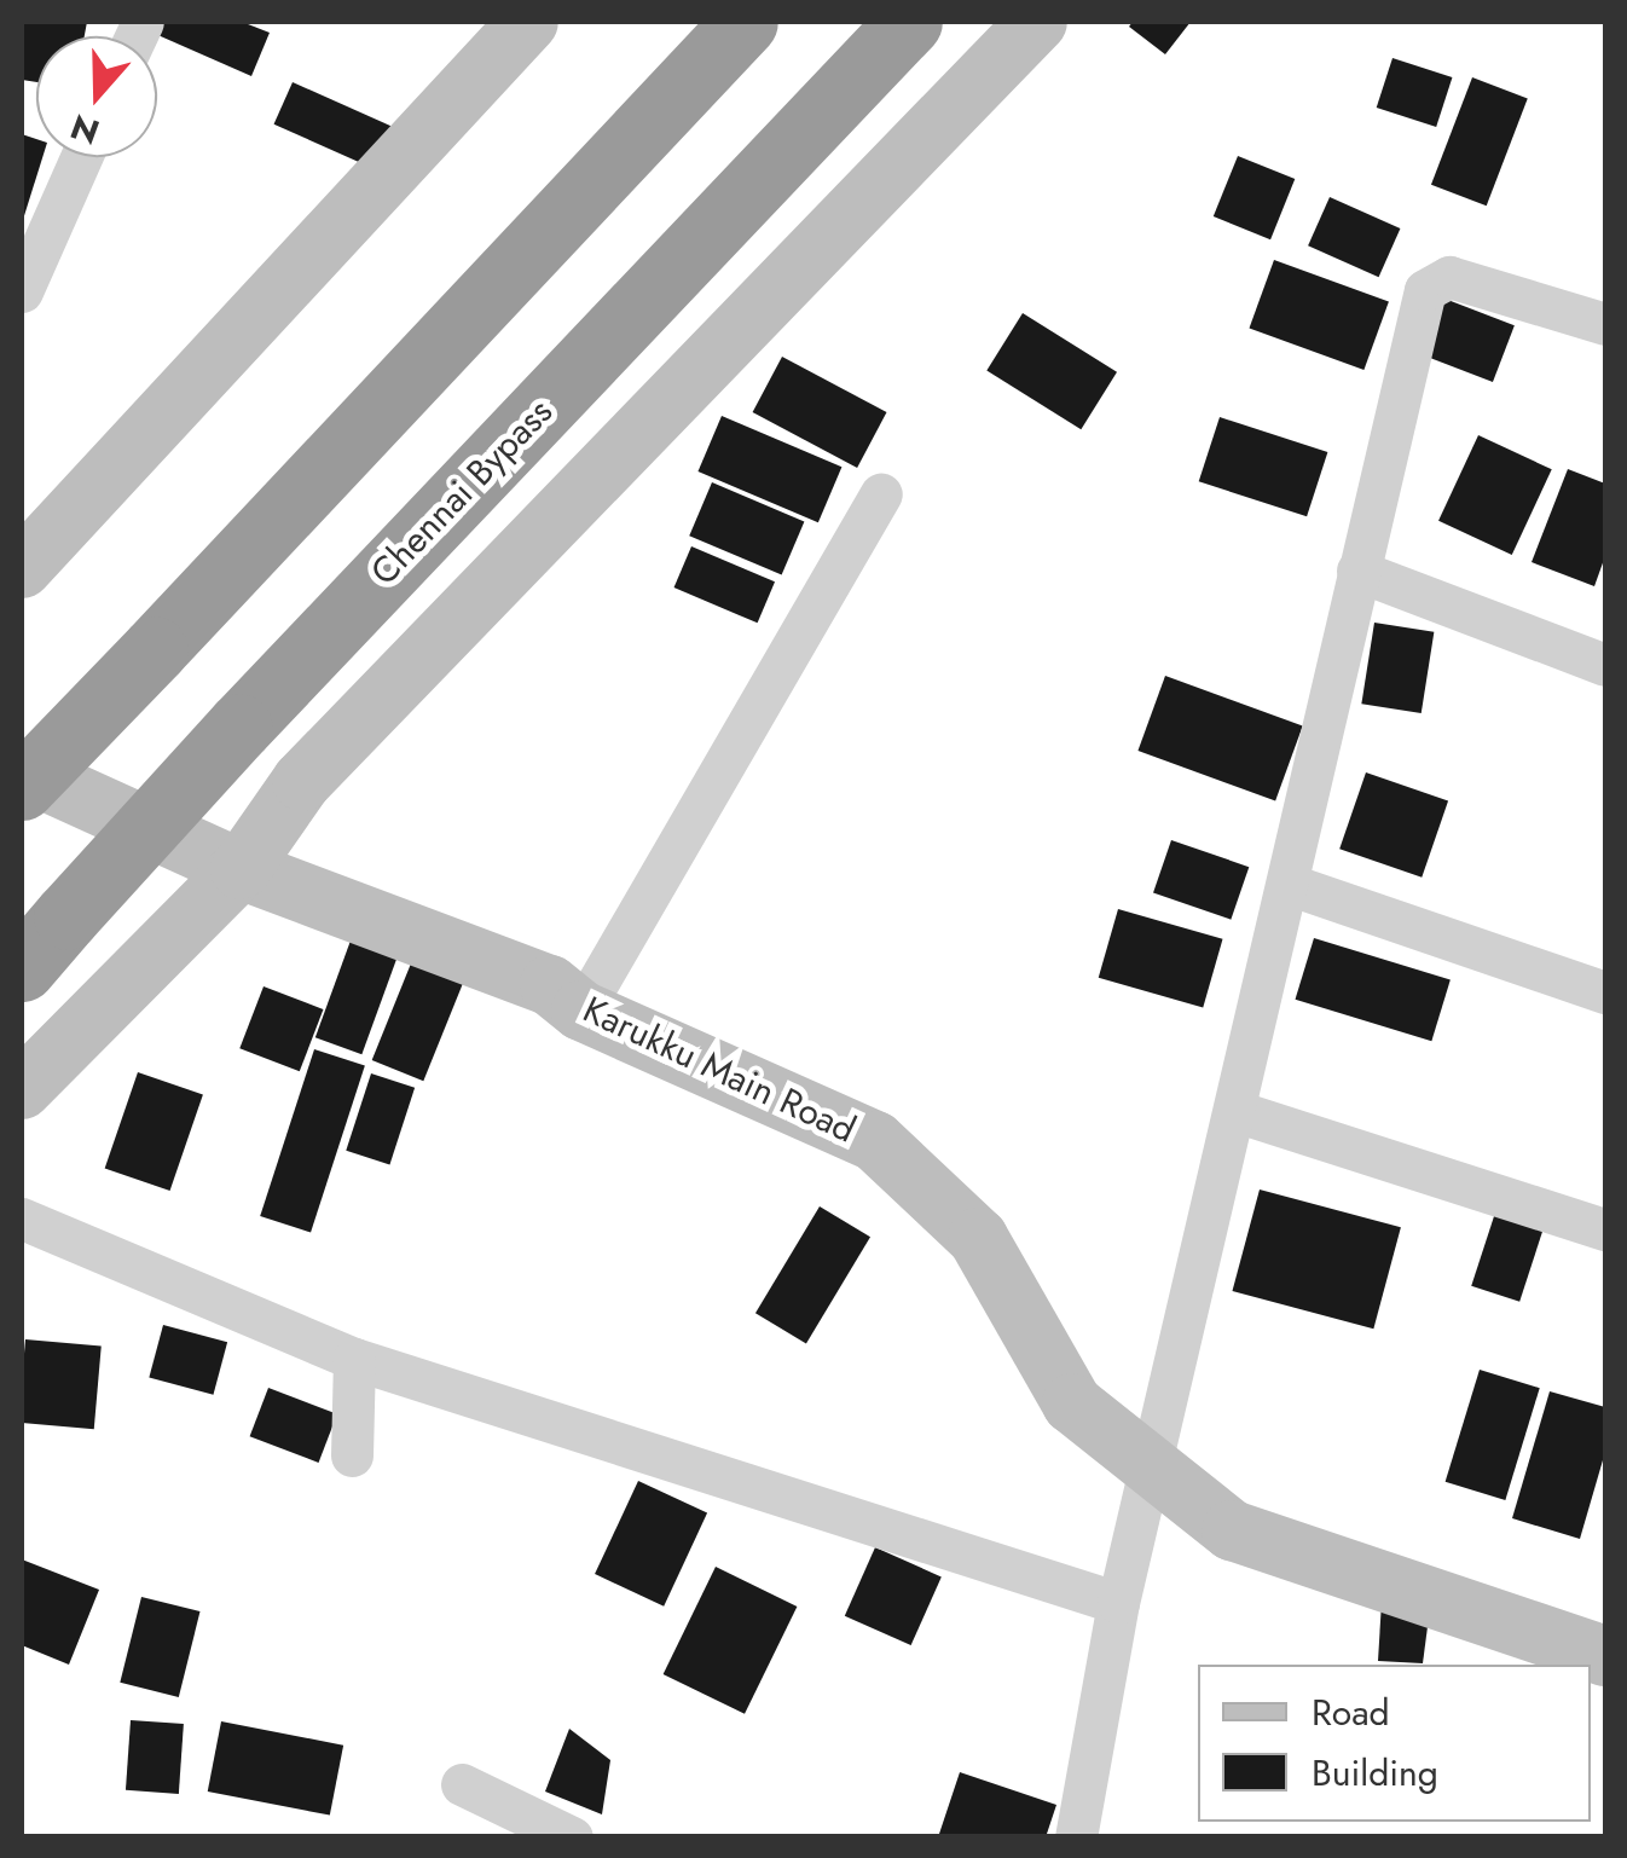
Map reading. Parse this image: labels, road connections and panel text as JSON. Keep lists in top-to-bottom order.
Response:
{
  "streets": {
    "highway": ["Chennai Bypass"],
    "street": ["Karukku Main Road"]
  },
  "legend": ["Road", "Building"],
  "north": "bottom"
}
